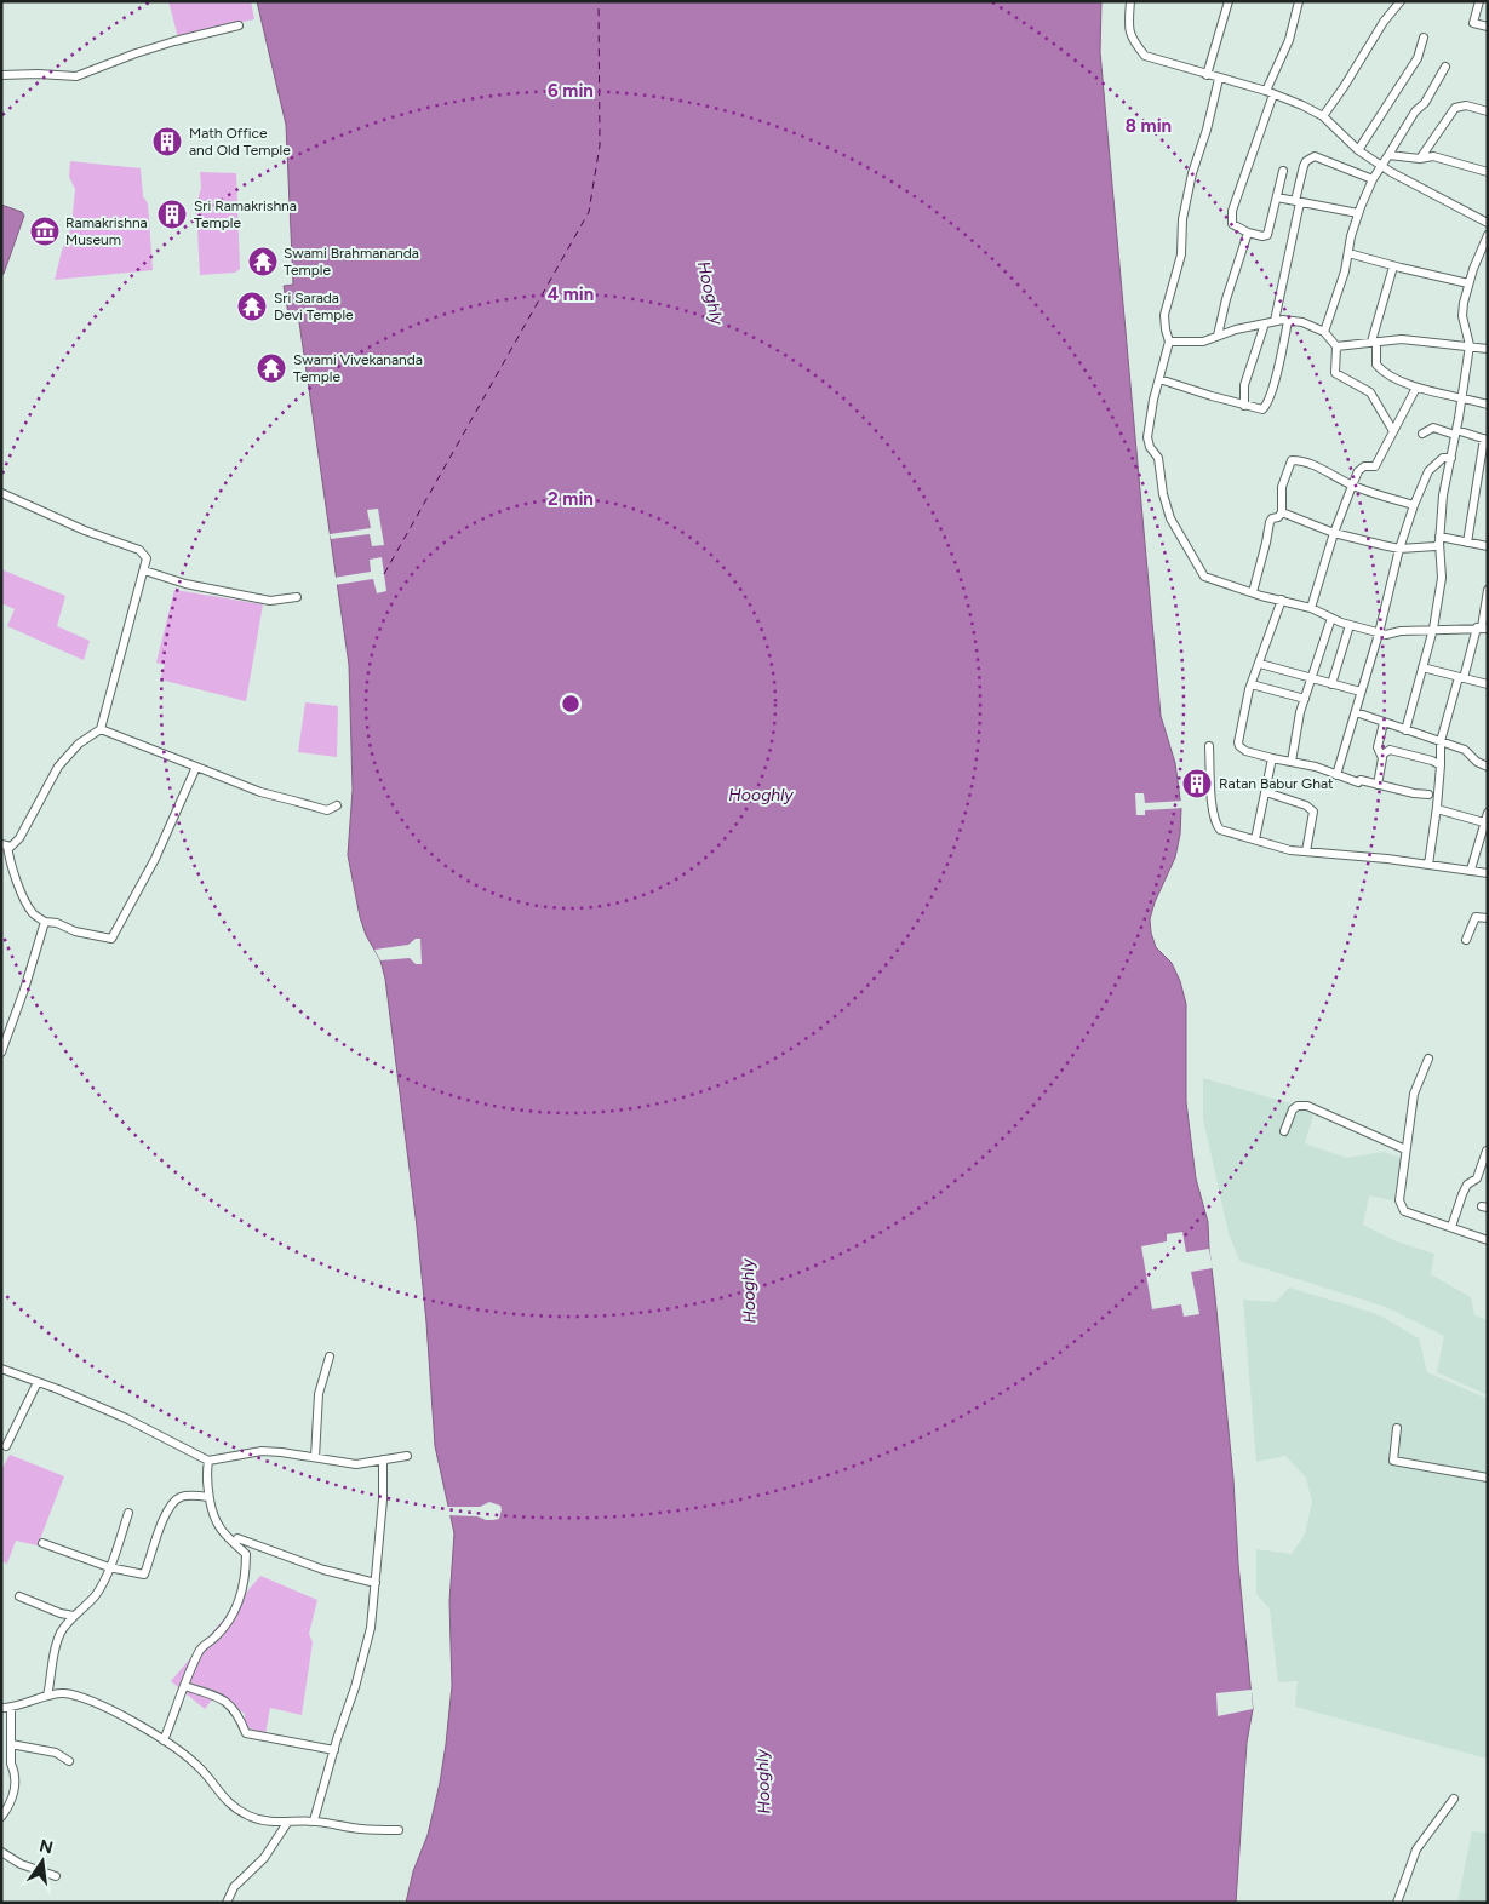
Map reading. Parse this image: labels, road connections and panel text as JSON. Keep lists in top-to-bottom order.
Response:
{
  "water": ["Hooghly"],
  "places": {
    "building": ["Math Office and Old Temple", "Sri Ramakrishna Temple", "Ratan Babur Ghat"],
    "museum": ["Ramakrishna Museum"],
    "temple": ["Swami Brahmananda Temple", "Sri Sarada Devi Temple", "Swami Vivekananda Temple"]
  },
  "north": "top",
  "rings": [
    "6 min",
    "8 min",
    "4 min",
    "2 min"
  ]
}
